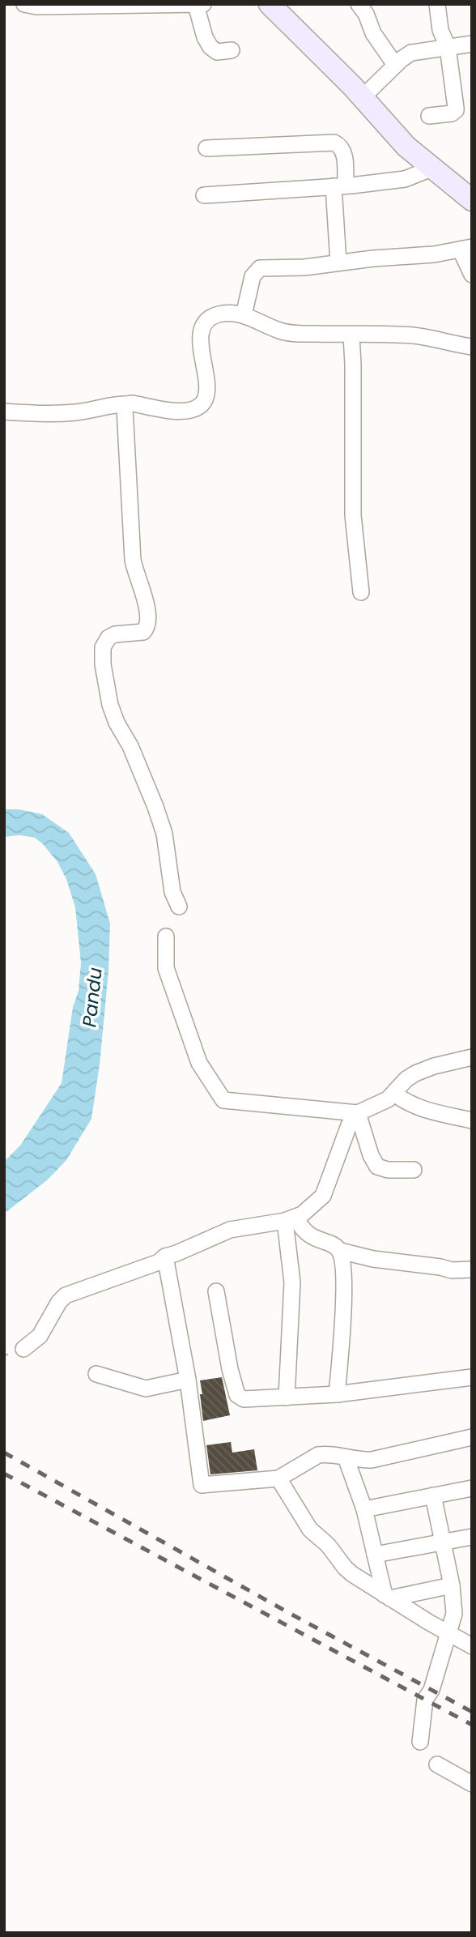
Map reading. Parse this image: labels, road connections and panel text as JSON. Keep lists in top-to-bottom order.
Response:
{
  "water": ["Pandu"]
}
